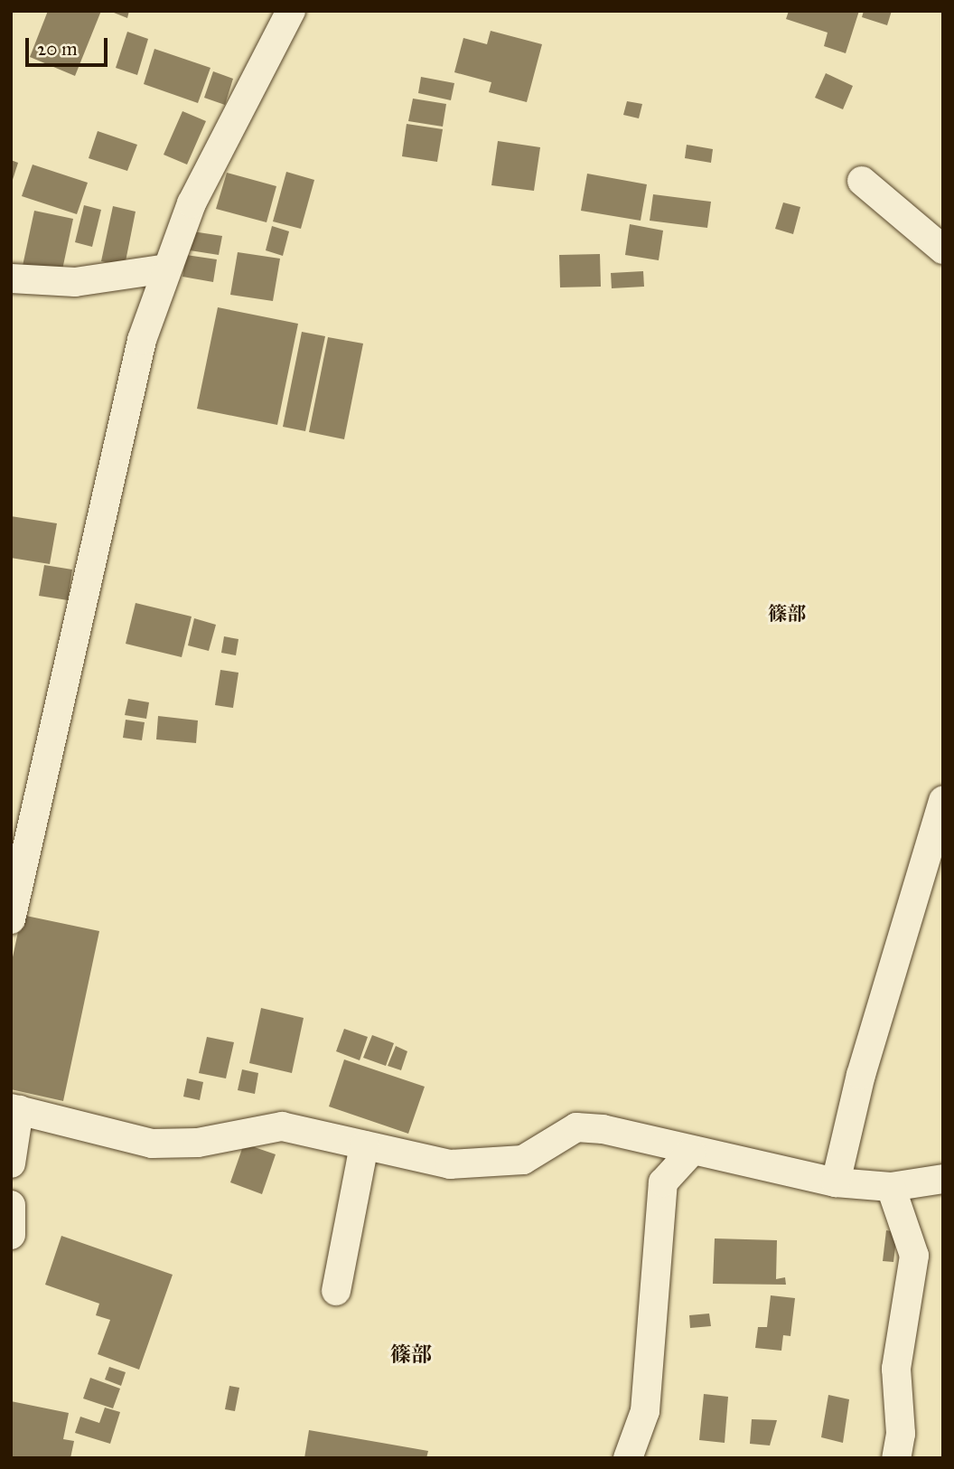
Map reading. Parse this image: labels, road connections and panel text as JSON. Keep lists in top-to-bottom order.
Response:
{
  "districts": ["篠部", "篠部"],
  "scale_bar": "20 m"
}
